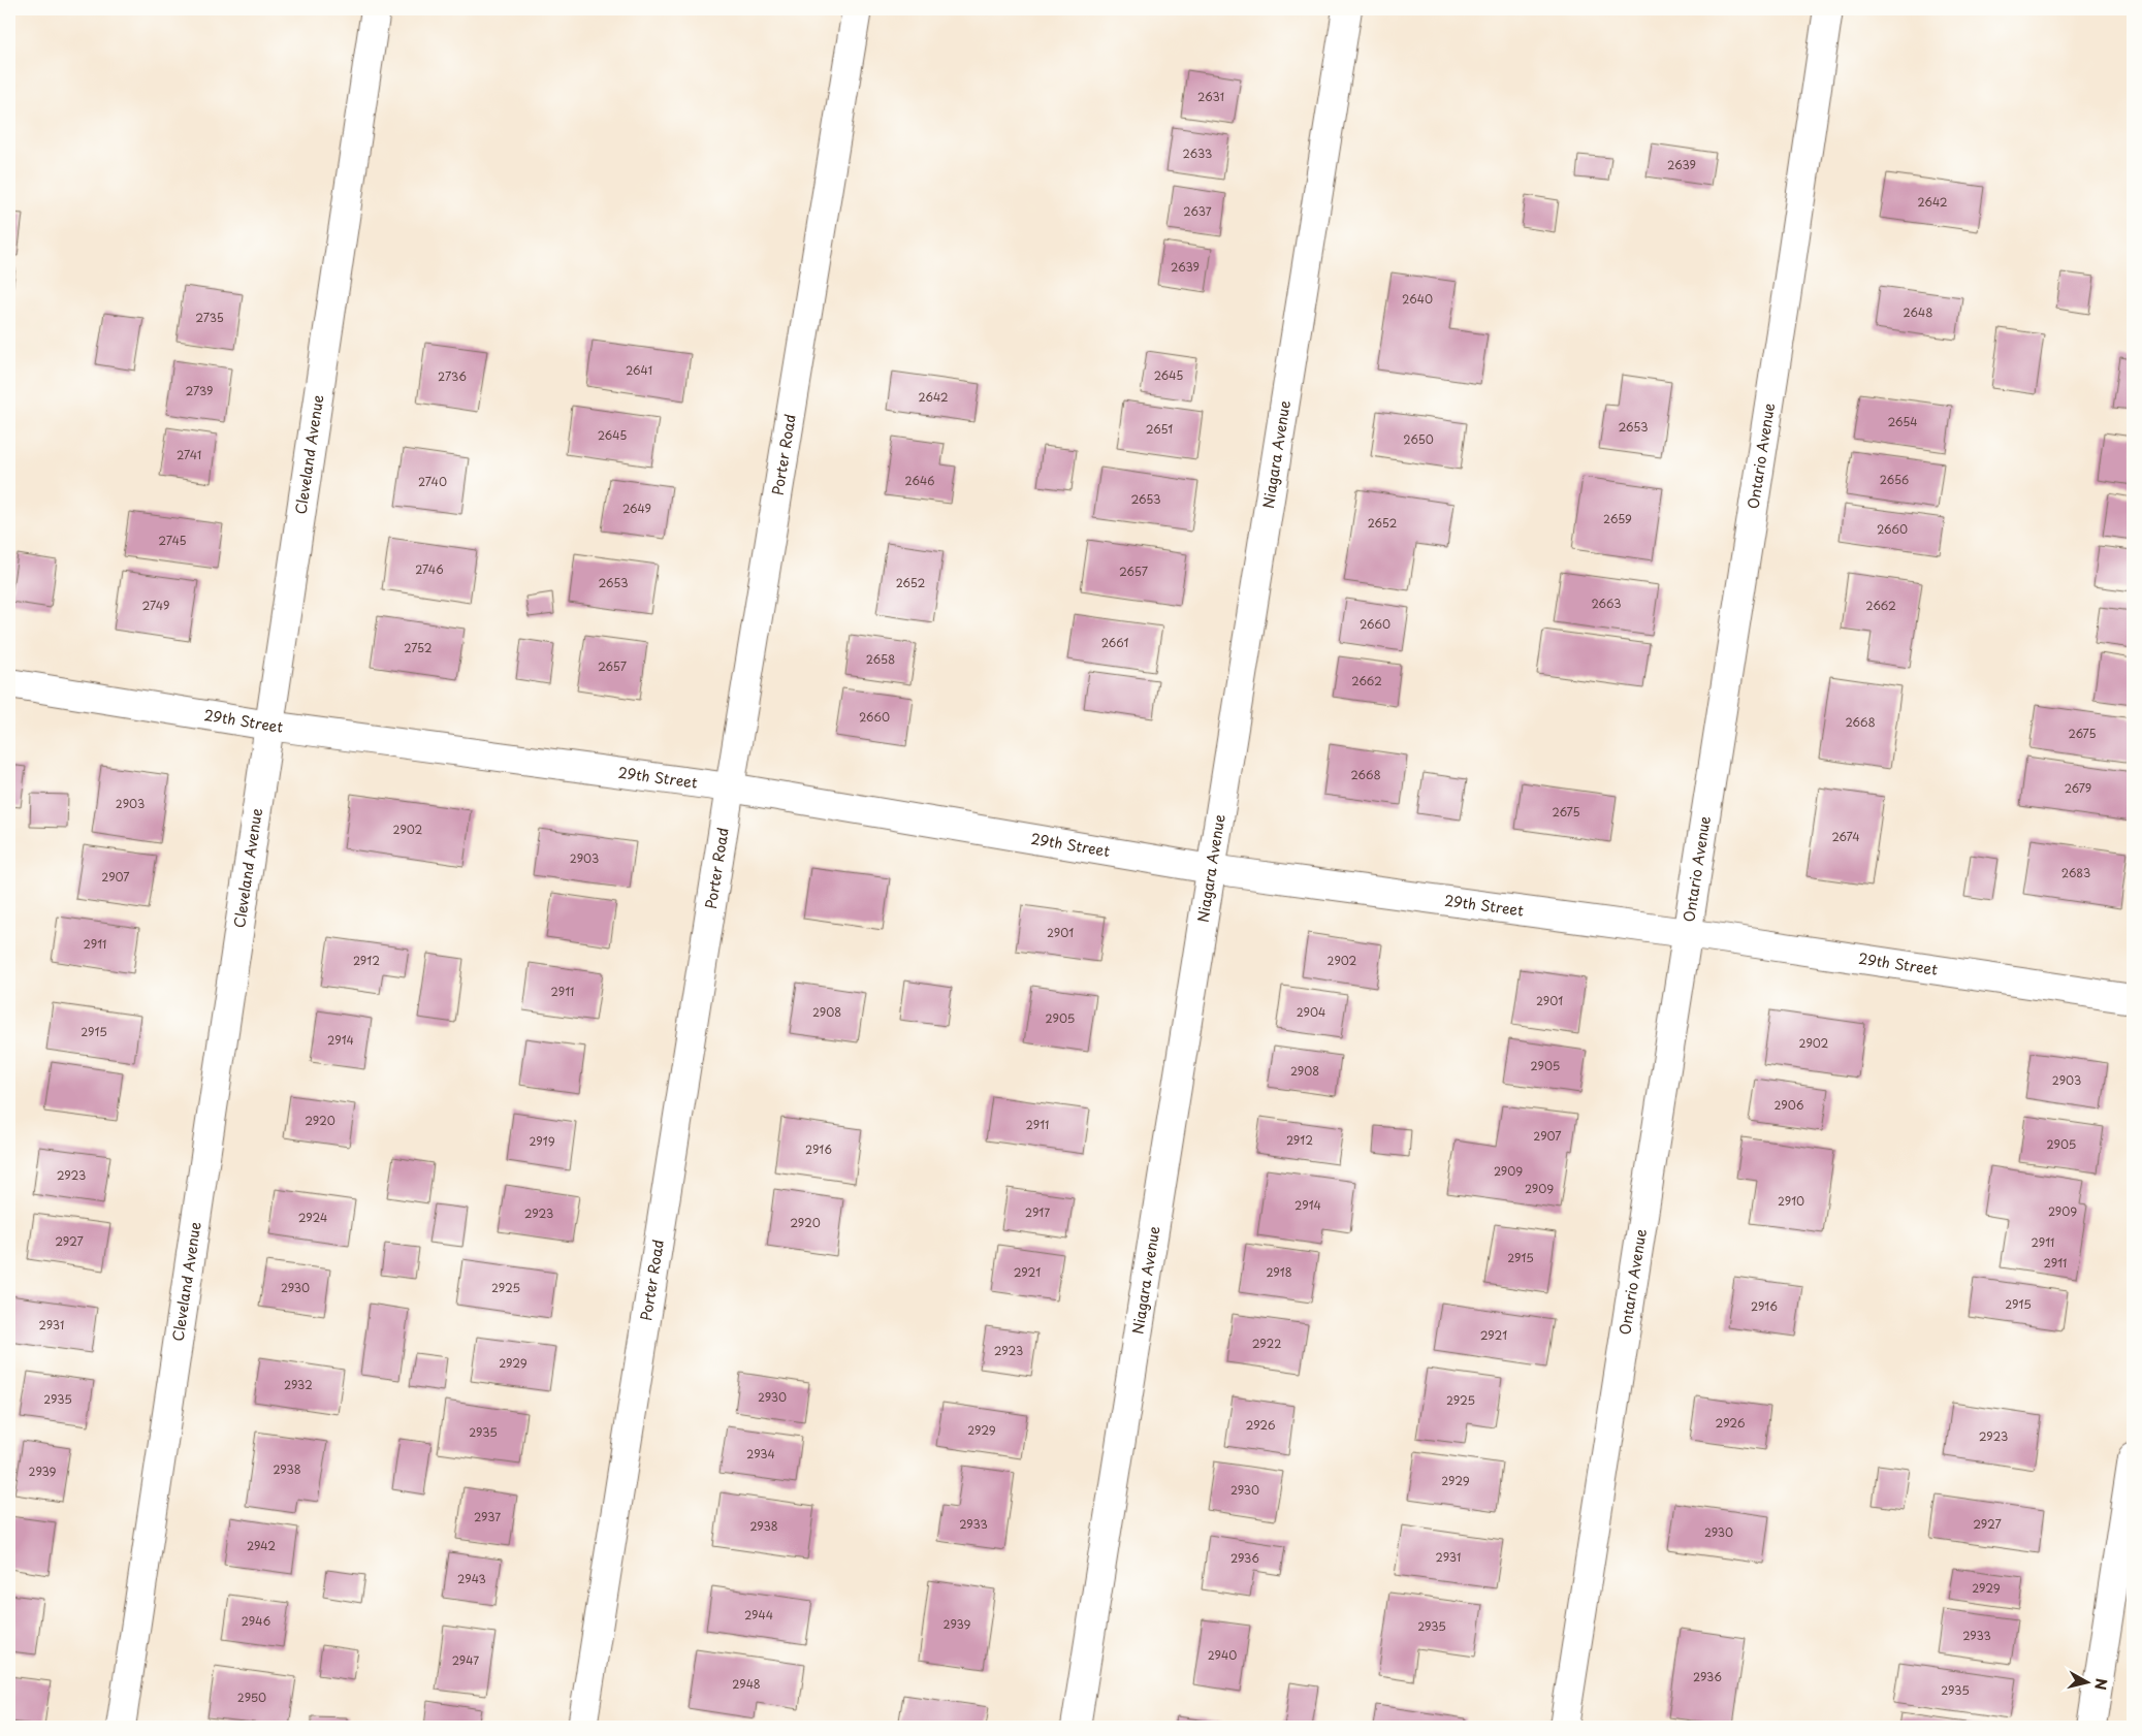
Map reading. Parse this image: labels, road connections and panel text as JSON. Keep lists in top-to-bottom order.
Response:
{
  "streets": {
    "street": [
      "Cleveland Avenue",
      "Porter Road",
      "Niagara Avenue",
      "Ontario Avenue",
      "29th Street"
    ]
  },
  "crossings": [
    ["Cleveland Avenue", "29th Street"],
    ["Porter Road", "29th Street"],
    ["Niagara Avenue", "29th Street"],
    ["Ontario Avenue", "29th Street"]
  ],
  "house_numbers": [
    "2631",
    "2633",
    "2639",
    "2642",
    "2637",
    "2639",
    "2640",
    "2648",
    "2735",
    "2641",
    "2645",
    "2736",
    "2739",
    "2642",
    "2654",
    "2653",
    "2651",
    "2645",
    "2650",
    "2741",
    "2656",
    "2646",
    "2740",
    "2653",
    "2649",
    "2659",
    "2652",
    "2660",
    "2745",
    "2746",
    "2657",
    "2653",
    "2652",
    "2663",
    "2749",
    "2662",
    "2660",
    "2661",
    "2752",
    "2658",
    "2657",
    "2662",
    "2660",
    "2668",
    "2675",
    "2668",
    "2679",
    "2903",
    "2675",
    "2902",
    "2674",
    "2903",
    "2683",
    "2907",
    "2901",
    "2911",
    "2912",
    "2902",
    "2911",
    "2901",
    "2908",
    "2904",
    "2905",
    "2915",
    "2914",
    "2902",
    "2905",
    "2908",
    "2903",
    "2906",
    "2920",
    "2911",
    "2907",
    "2912",
    "2919",
    "2905",
    "2916",
    "2909",
    "2923",
    "2909",
    "2910",
    "2914",
    "2909",
    "2917",
    "2923",
    "2924",
    "2920",
    "2927",
    "2911",
    "2915",
    "2911",
    "2921",
    "2918",
    "2930",
    "2925",
    "2915",
    "2916",
    "2931",
    "2921",
    "2922",
    "2923",
    "2929",
    "2932",
    "2930",
    "2935",
    "2925",
    "2926",
    "2926",
    "2929",
    "2935",
    "2923",
    "2934",
    "2938",
    "2939",
    "2929",
    "2930",
    "2937",
    "2933",
    "2927",
    "2938",
    "2930",
    "2942",
    "2931",
    "2936",
    "2943",
    "2929",
    "2944",
    "2946",
    "2939",
    "2935",
    "2933",
    "2940",
    "2947",
    "2936",
    "2948",
    "2935",
    "2950"
  ],
  "north": "right"
}
